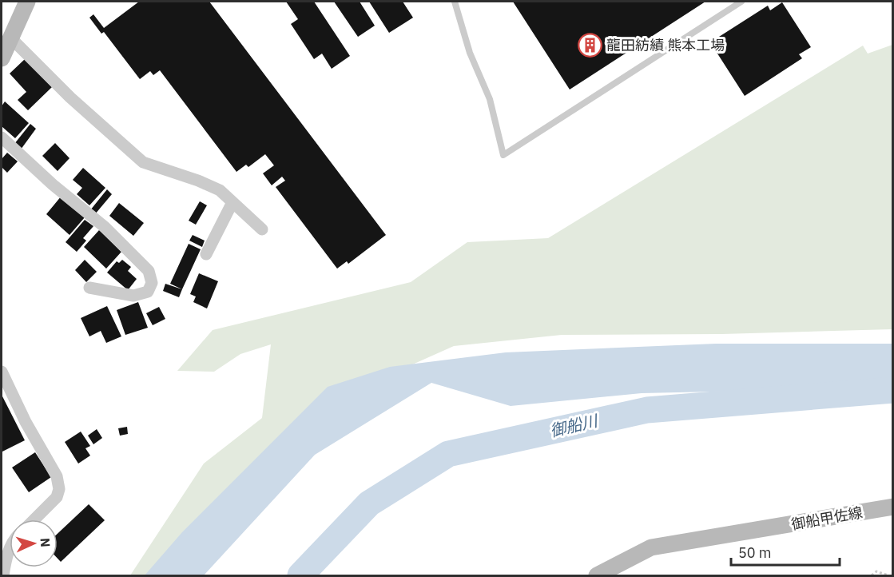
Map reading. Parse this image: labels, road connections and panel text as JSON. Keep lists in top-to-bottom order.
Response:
{
  "streets": {
    "main road": ["御船甲佐線"]
  },
  "water": ["御船川"],
  "places": {
    "building": ["龍田紡績 熊本工場"]
  },
  "scale_bar": "50 m",
  "north": "right"
}
